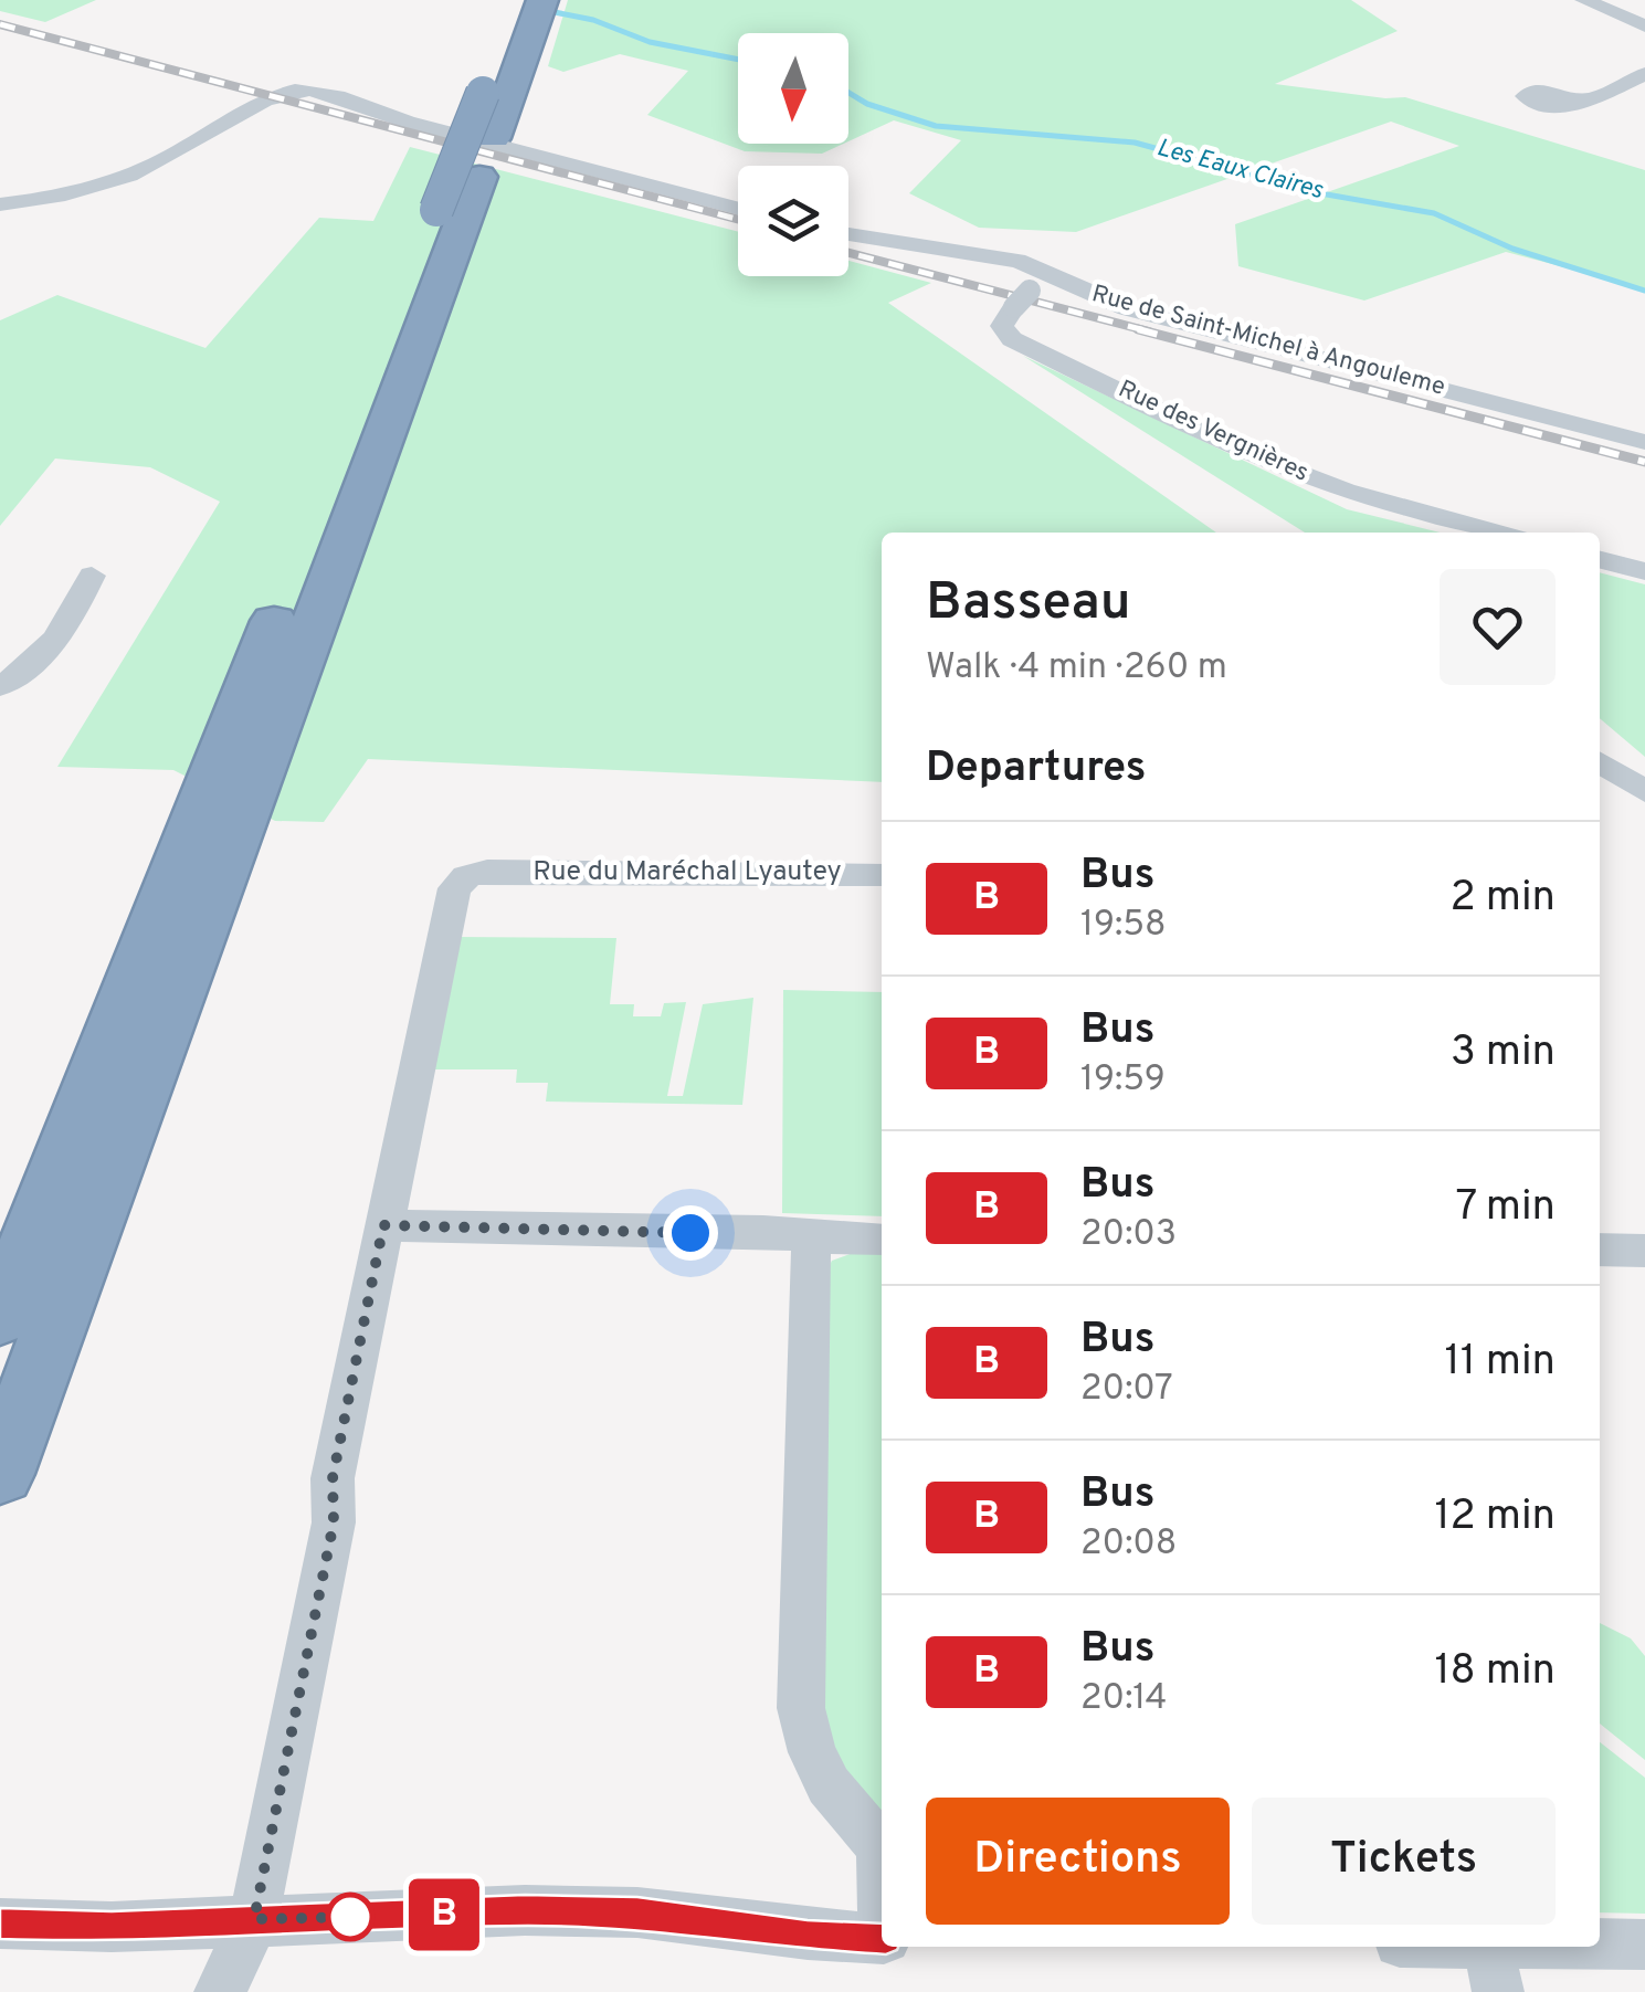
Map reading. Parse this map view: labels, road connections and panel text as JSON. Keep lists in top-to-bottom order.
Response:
{
  "streets": {
    "street": ["Rue de Saint-Michel à Angouleme", "Rue des Vergnières", "Rue du Maréchal Lyautey"]
  },
  "crossings": [
    ["Rue de Saint-Michel à Angouleme", "Rue des Vergnières"]
  ],
  "water": ["Les Eaux Claires"],
  "lines": ["bus line B"],
  "north": "bottom",
  "page": {
    "on_map": "B",
    "heading": [
      ["Basseau", "Walk · 4 min · 260 m"],
      "Departures"
    ],
    "list": [
      {
        "mark": "B",
        "name": "Bus",
        "note": "19:58",
        "value": "2 min"
      },
      {
        "mark": "B",
        "name": "Bus",
        "note": "19:59",
        "value": "3 min"
      },
      {
        "mark": "B",
        "name": "Bus",
        "note": "20:03",
        "value": "7 min"
      },
      {
        "mark": "B",
        "name": "Bus",
        "note": "20:07",
        "value": "11 min"
      },
      {
        "mark": "B",
        "name": "Bus",
        "note": "20:08",
        "value": "12 min"
      },
      {
        "mark": "B",
        "name": "Bus",
        "note": "20:14",
        "value": "18 min"
      }
    ],
    "buttons": ["Directions", "Tickets"]
  }
}
